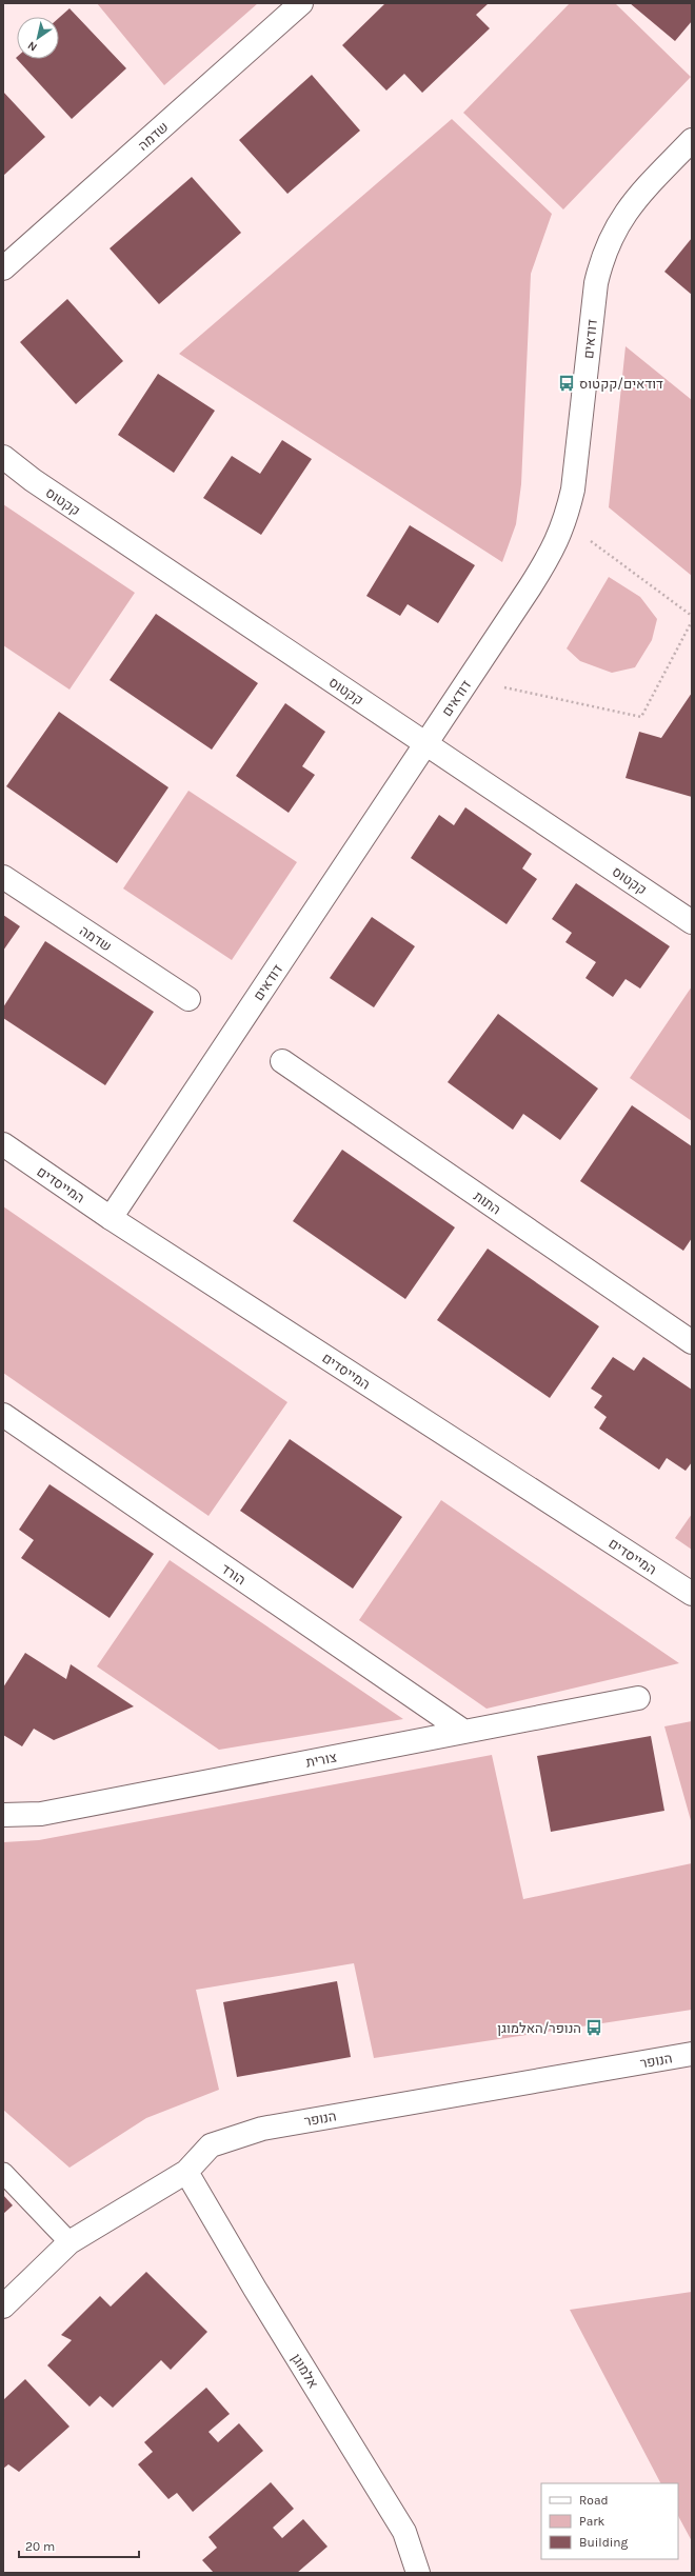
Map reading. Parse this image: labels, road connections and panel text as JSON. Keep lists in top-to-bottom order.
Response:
{
  "streets": {
    "street": [
      "שדמה",
      "דודאים",
      "קקטוס",
      "המייסדים",
      "התות",
      "הורד",
      "צורית",
      "הנופר",
      "אלמוגן"
    ]
  },
  "crossings": [
    ["דודאים", "קקטוס"],
    ["דודאים", "המייסדים"],
    ["הורד", "צורית"],
    ["הנופר", "אלמוגן"]
  ],
  "places": {
    "bus stop": ["דודאים/קקטוס", "הנופר/האלמוגן"]
  },
  "legend": ["Road", "Park", "Building"],
  "scale_bar": "20 m",
  "north": "bottom left"
}
